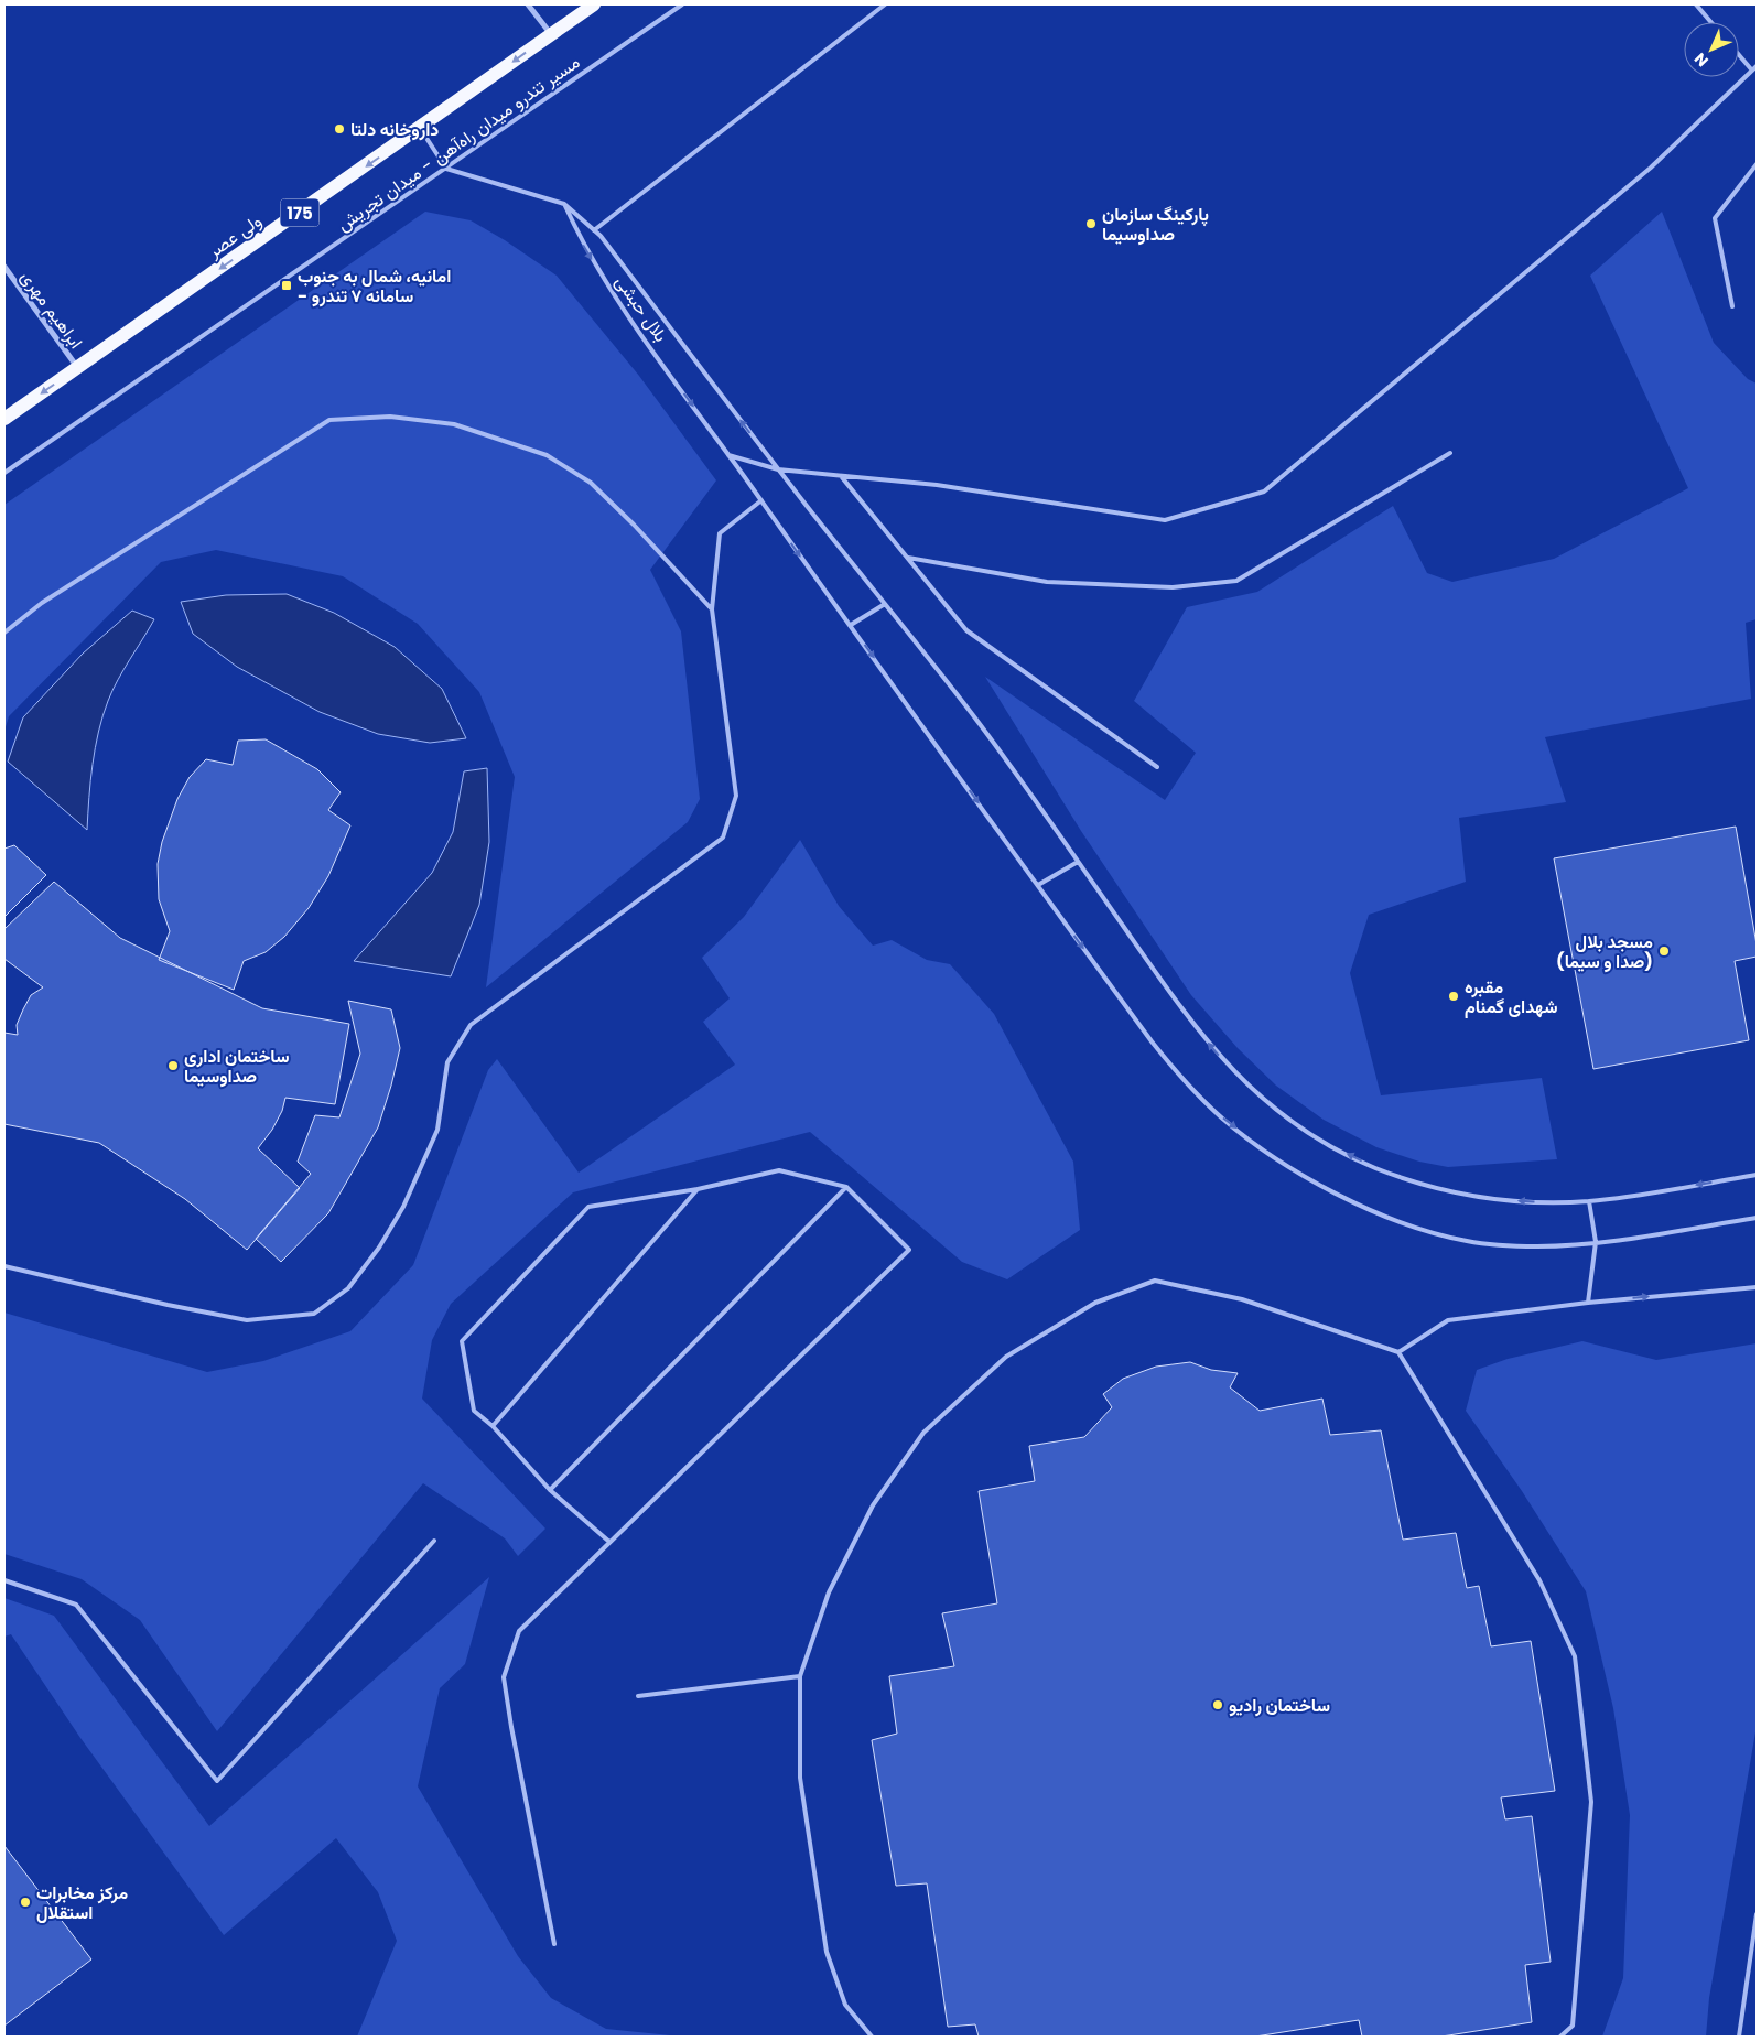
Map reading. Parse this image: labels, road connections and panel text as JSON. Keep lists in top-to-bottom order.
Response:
{
  "streets": {
    "main road": ["175", "ولی عصر"],
    "street": ["ابراهیم مهری"],
    "lane": ["مسیر تندرو میدان راه‌آهن - میدان تجریش", "بلال حبشی"]
  },
  "crossings": [
    ["ولی عصر", "ابراهیم مهری"]
  ],
  "one_way": ["ولی عصر", "بلال حبشی"],
  "places": {
    "other": [
      "داروخانه دلتا",
      "پارکینگ سازمان صداوسیما",
      "مسجد بلال (صدا و سیما)",
      "مقبره شهدای گمنام",
      "ساختمان اداری صداوسیما",
      "ساختمان رادیو",
      "مرکز مخابرات استقلال"
    ],
    "transit": ["امانیه، شمال به جنوب - سامانه ۷ تندرو"]
  },
  "north": "bottom left"
}
